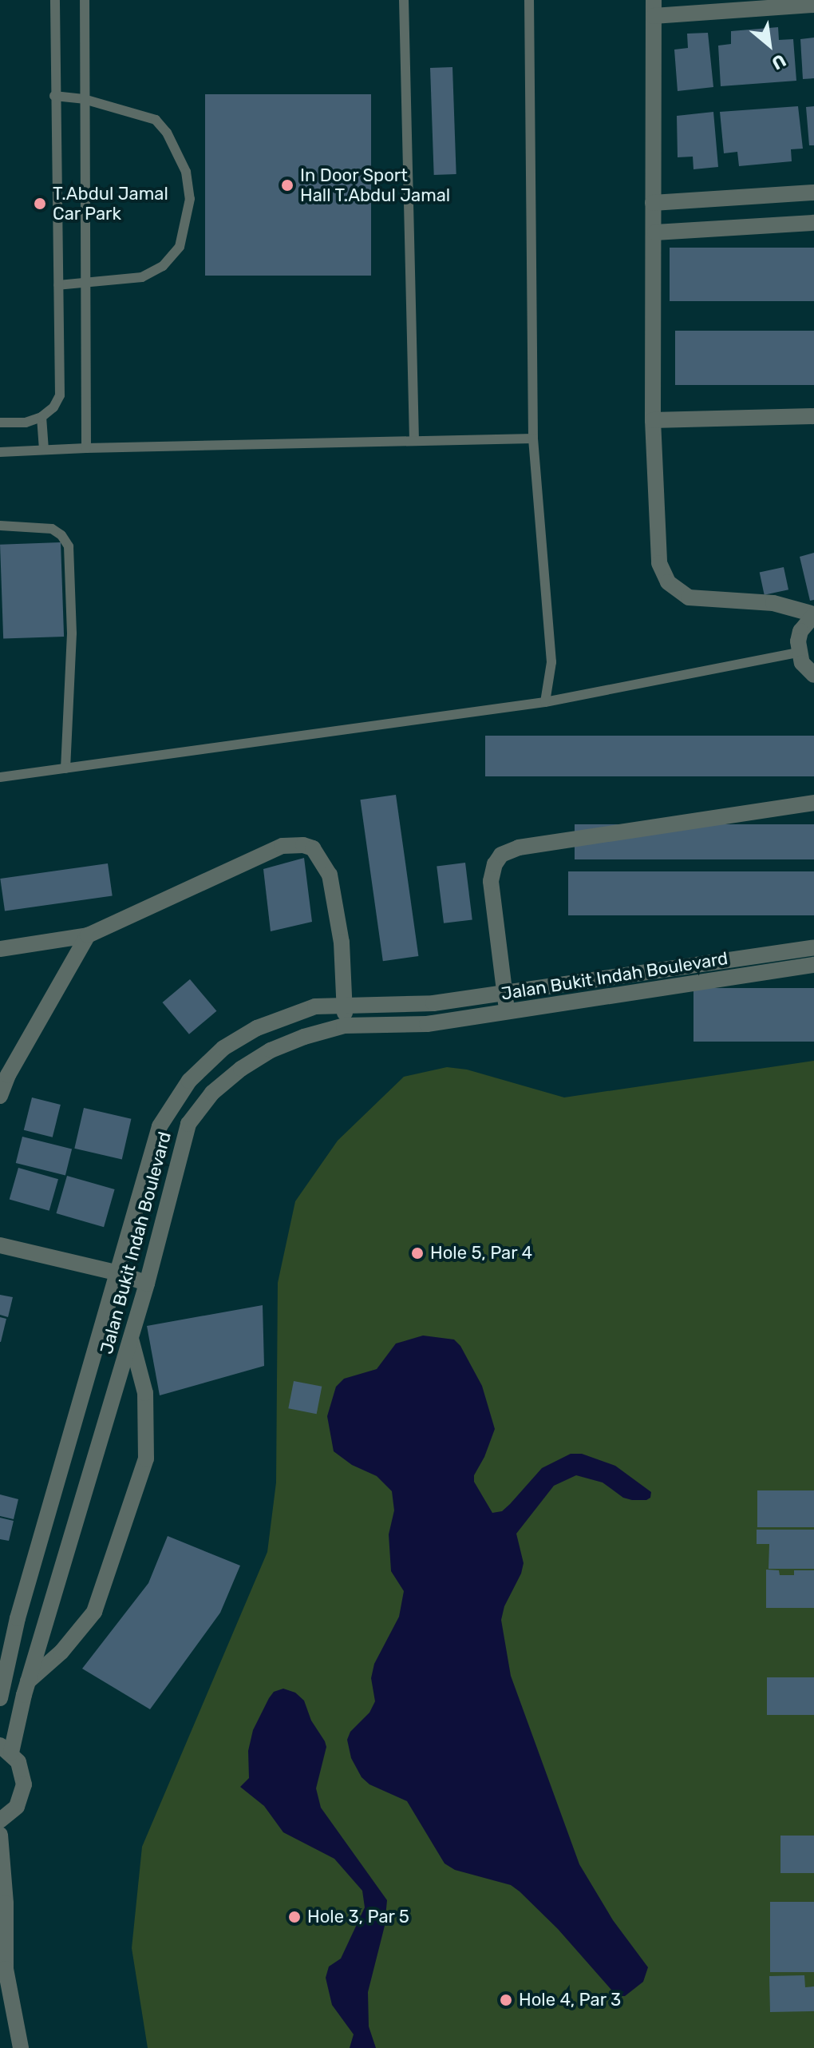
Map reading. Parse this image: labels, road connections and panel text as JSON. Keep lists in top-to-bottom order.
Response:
{
  "streets": {
    "street": ["Jalan Bukit Indah Boulevard"]
  },
  "places": [
    "In Door Sport Hall T.Abdul Jamal",
    "T.Abdul Jamal Car Park",
    "Hole 5, Par 4",
    "Hole 3, Par 5",
    "Hole 4, Par 3"
  ],
  "north": "bottom right"
}
